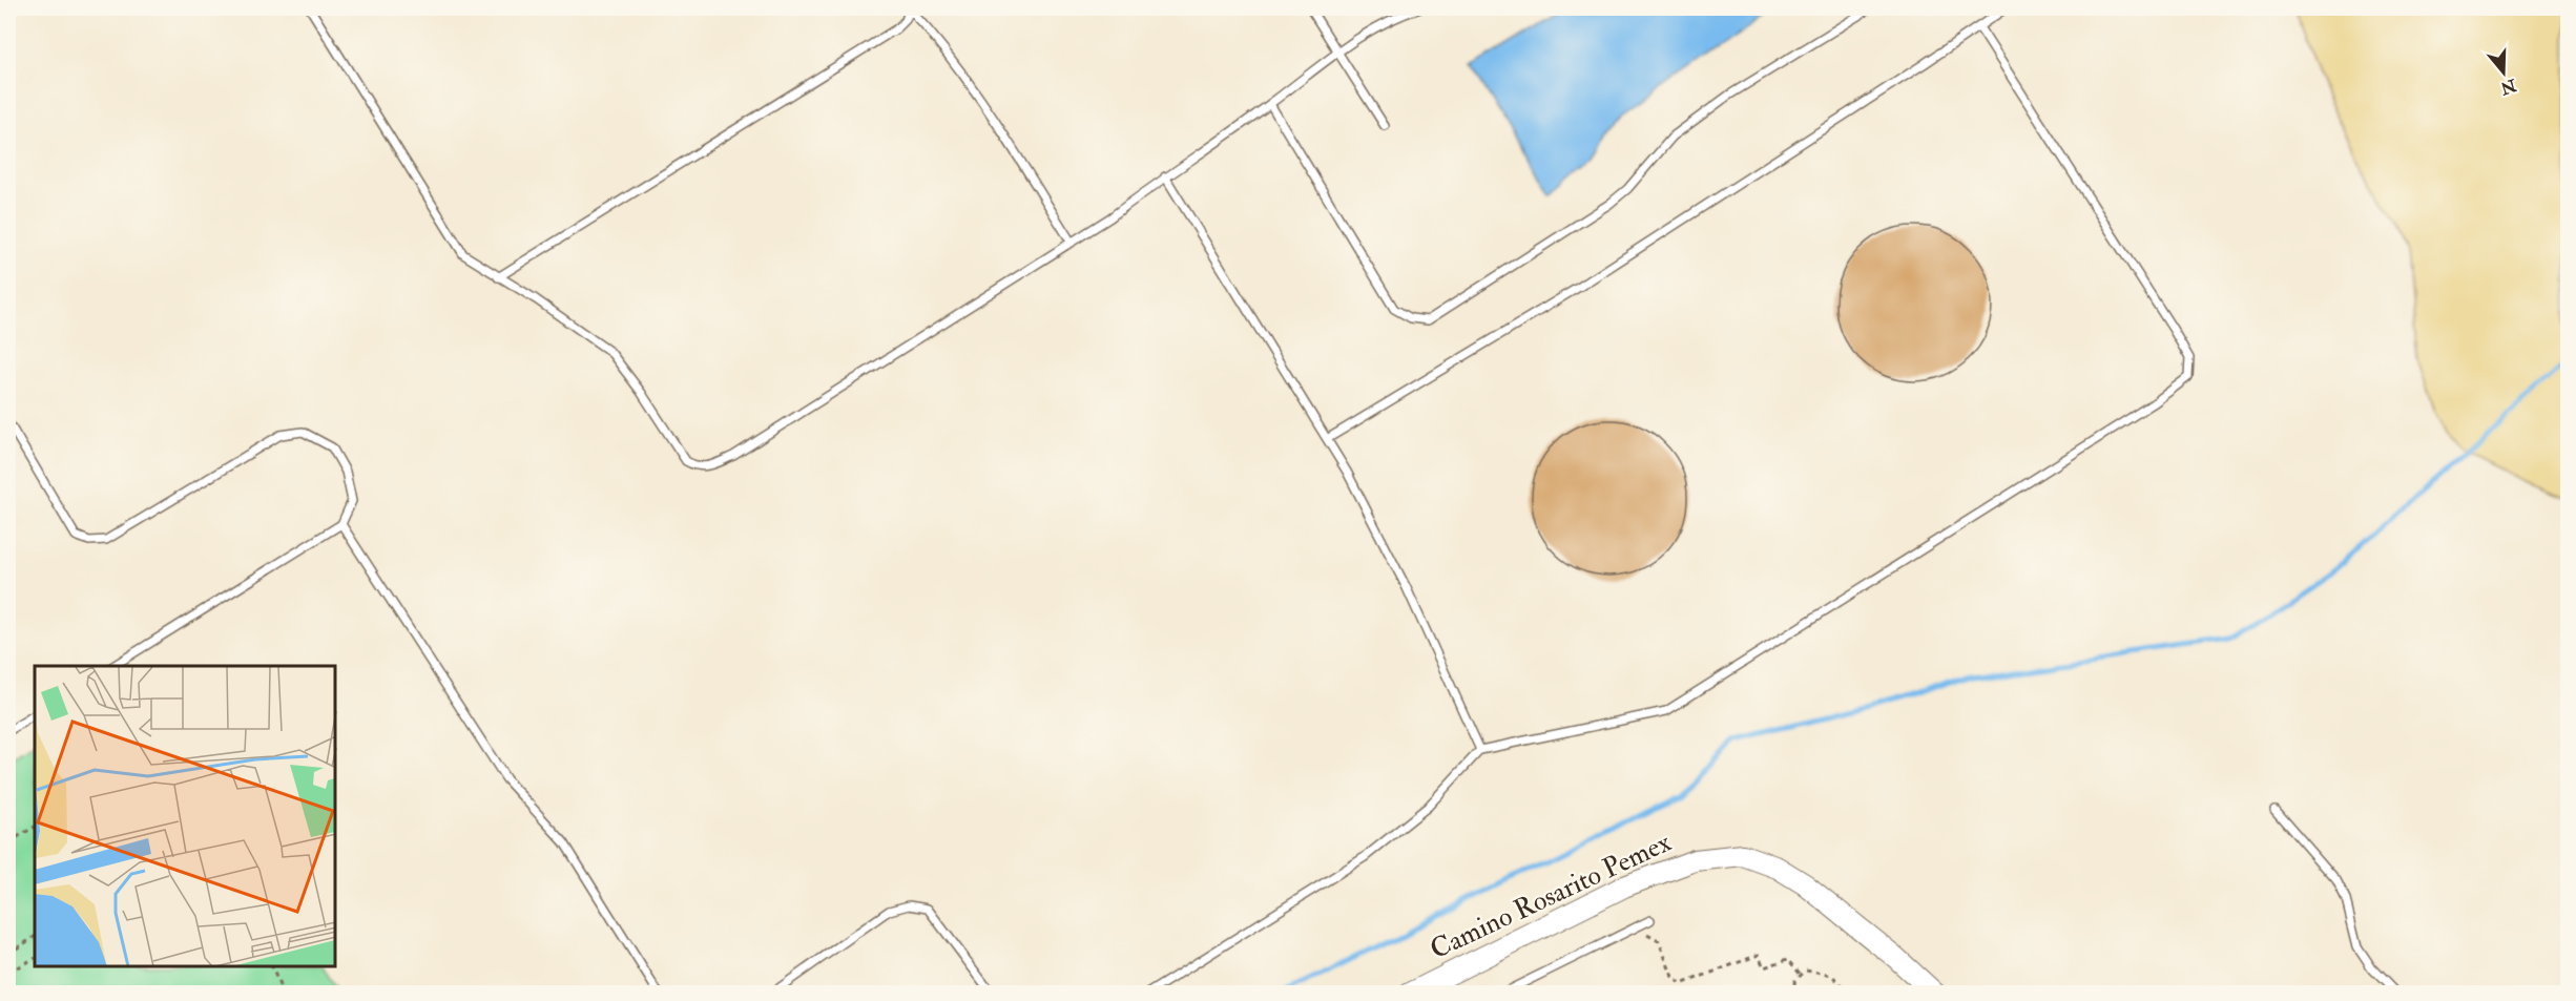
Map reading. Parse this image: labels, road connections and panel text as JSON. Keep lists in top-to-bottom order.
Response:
{
  "streets": {
    "street": ["Camino Rosarito Pemex"]
  },
  "north": "bottom"
}
